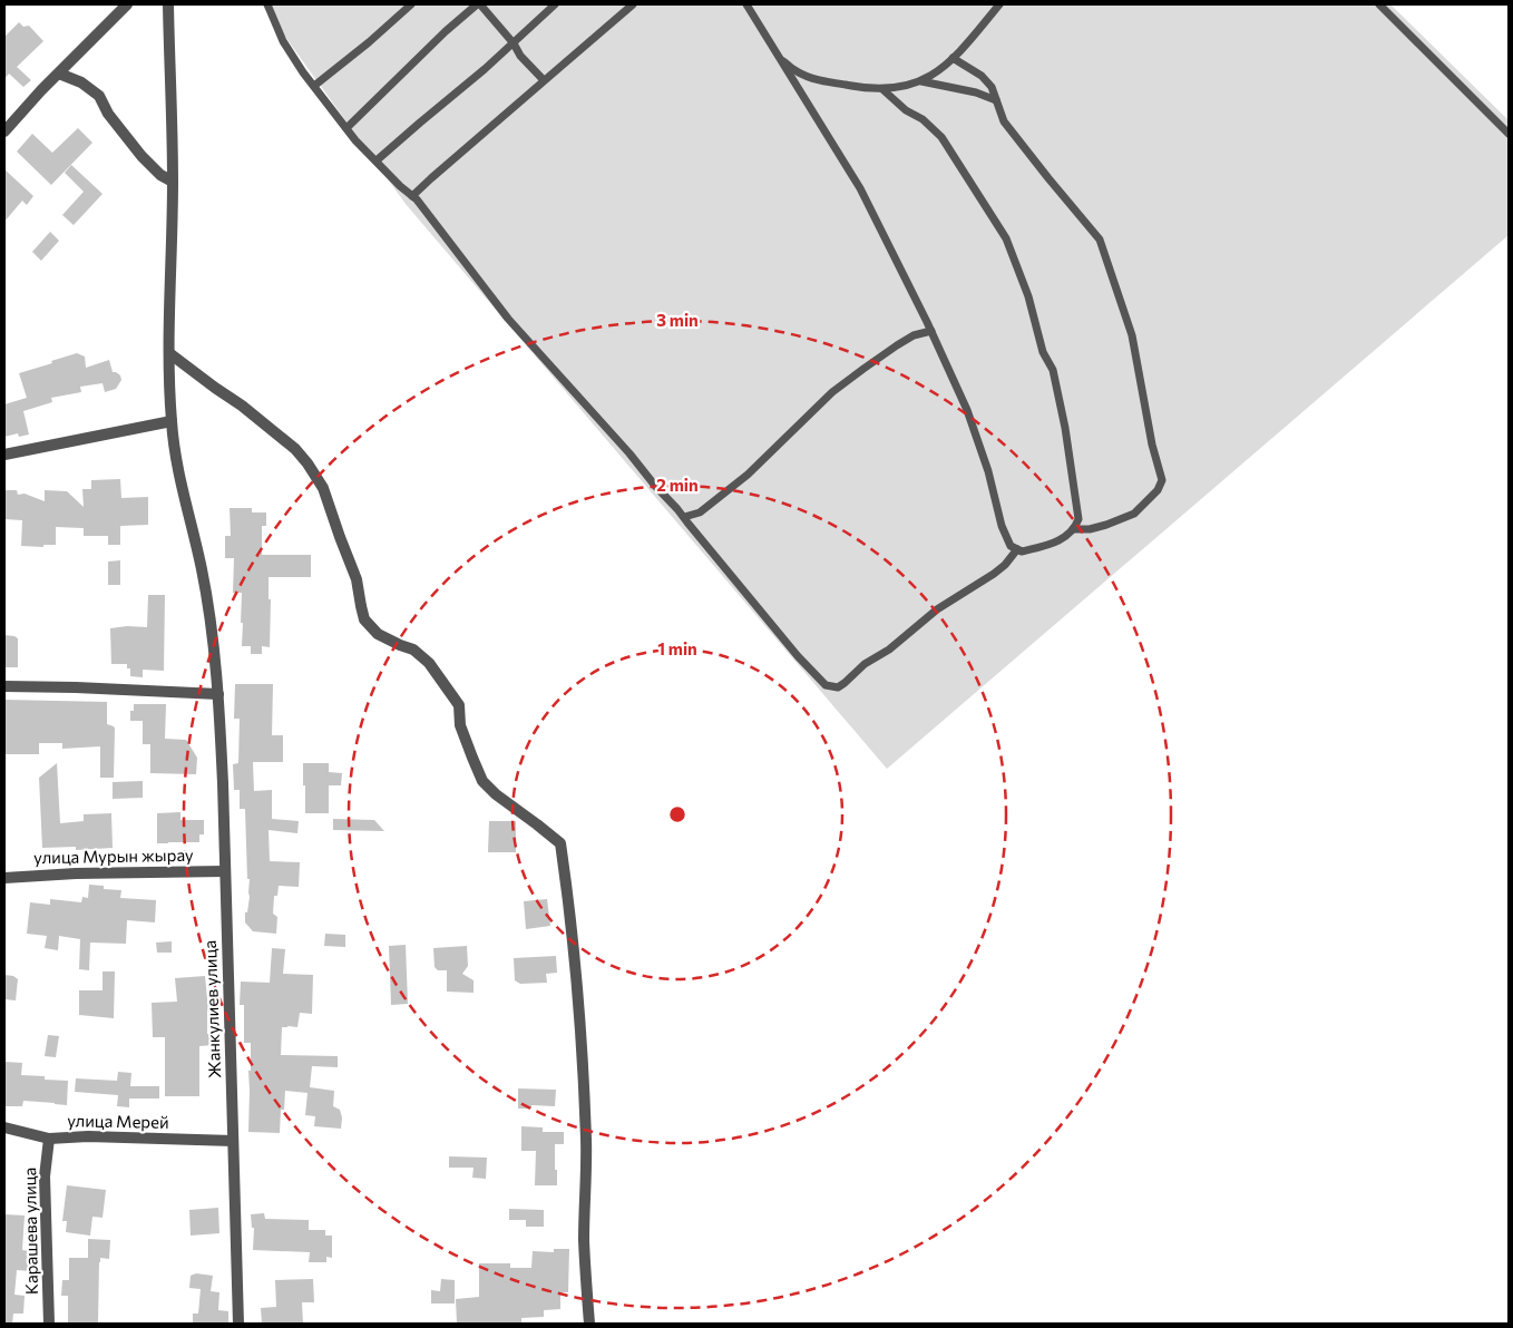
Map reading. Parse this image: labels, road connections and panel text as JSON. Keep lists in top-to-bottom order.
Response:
{
  "streets": {
    "street": [
      "улица Мурын жырау",
      "Жанкулиев улица",
      "улица Мерей",
      "Карашева улица"
    ]
  },
  "crossings": [
    ["улица Мурын жырау", "Жанкулиев улица"],
    ["Жанкулиев улица", "улица Мерей"],
    ["улица Мерей", "Карашева улица"]
  ],
  "rings": ["3 min", "2 min", "1 min"]
}
